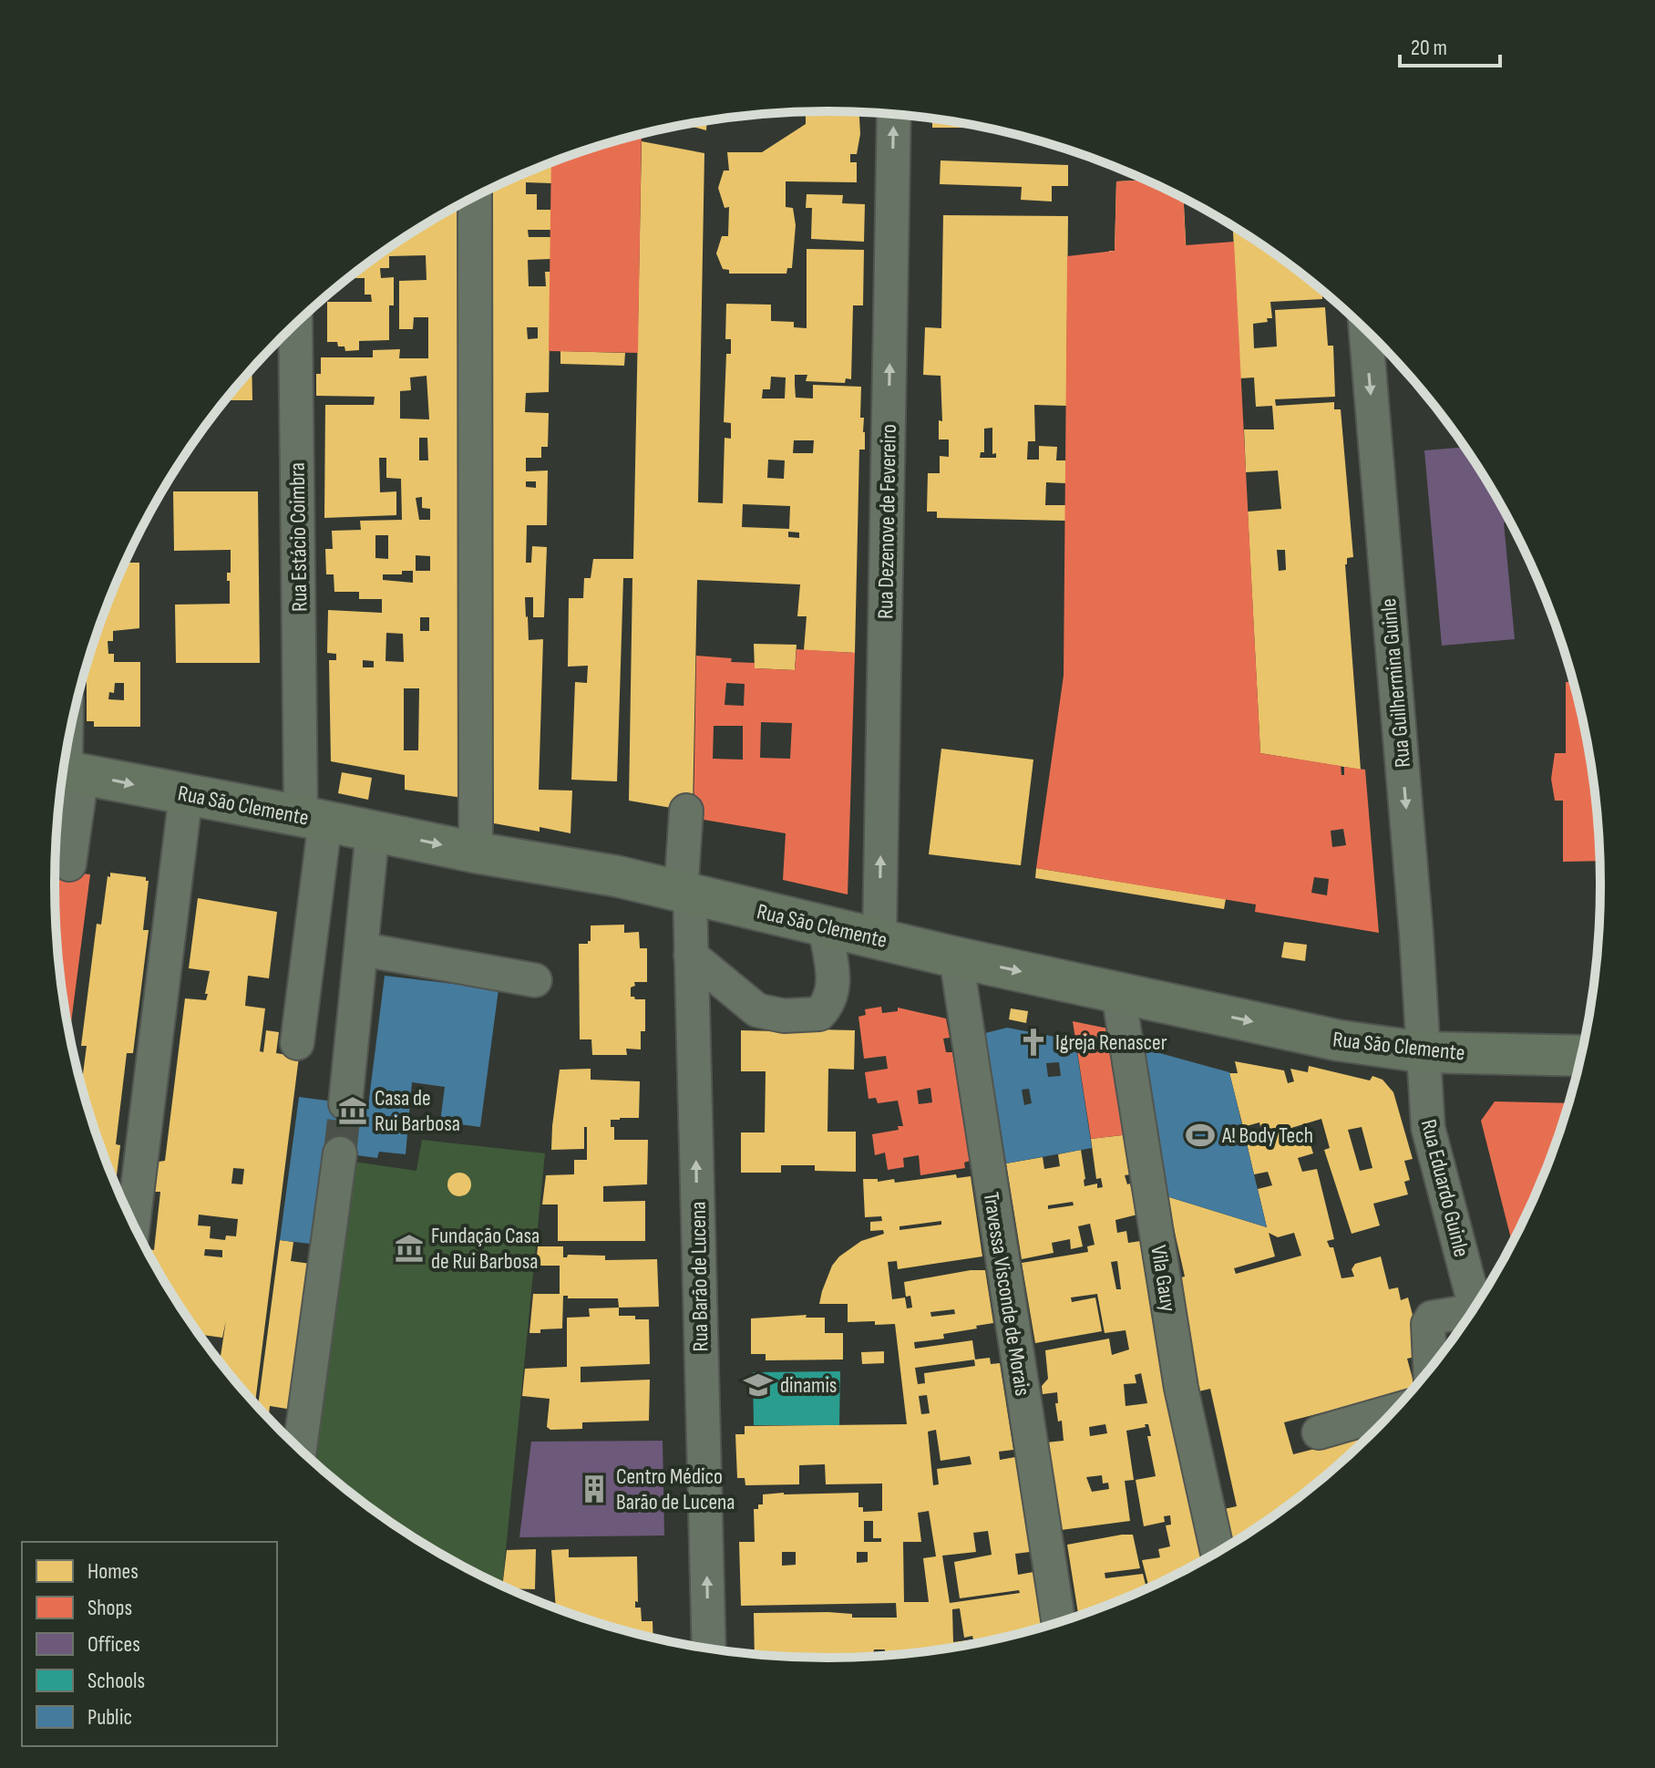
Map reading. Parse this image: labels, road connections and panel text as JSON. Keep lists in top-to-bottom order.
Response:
{
  "streets": {
    "main road": ["Rua São Clemente"],
    "street": [
      "Rua Dezenove de Fevereiro",
      "Rua Estácio Coimbra",
      "Rua Guilhermina Guinle",
      "Rua Eduardo Guinle",
      "Rua Barão de Lucena",
      "Vila Gauy",
      "Travessa Visconde de Morais"
    ]
  },
  "crossings": [
    ["Rua Dezenove de Fevereiro", "Rua São Clemente"],
    ["Rua Estácio Coimbra", "Rua São Clemente"],
    ["Rua Guilhermina Guinle", "Rua São Clemente"],
    ["Rua Guilhermina Guinle", "Rua Eduardo Guinle"],
    ["Rua São Clemente", "Rua Eduardo Guinle"],
    ["Rua São Clemente", "Rua Barão de Lucena"],
    ["Rua São Clemente", "Vila Gauy"],
    ["Rua São Clemente", "Travessa Visconde de Morais"]
  ],
  "one_way": [
    "Rua Dezenove de Fevereiro",
    "Rua Guilhermina Guinle",
    "Rua São Clemente",
    "Rua Barão de Lucena"
  ],
  "places": {
    "church": ["Igreja Renascer"],
    "museum": ["Casa de Rui Barbosa", "Fundação Casa de Rui Barbosa"],
    "sports": ["A! Body Tech"],
    "school or university": ["dinamis"],
    "building": ["Centro Médico Barão de Lucena"]
  },
  "legend": [
    "Homes",
    "Shops",
    "Offices",
    "Schools",
    "Public"
  ],
  "scale_bar": "20 m"
}
